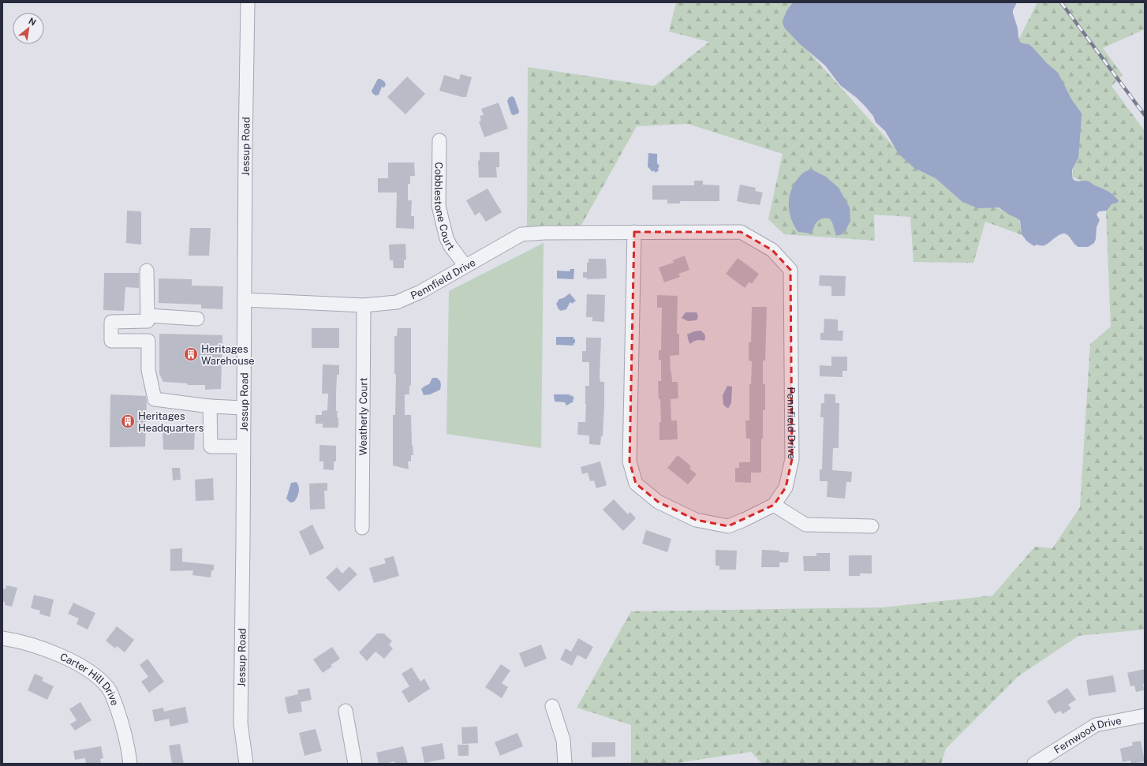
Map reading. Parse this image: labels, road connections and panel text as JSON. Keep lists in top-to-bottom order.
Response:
{
  "streets": {
    "street": [
      "Jessup Road",
      "Cobblestone Court",
      "Pennfield Drive",
      "Weatherly Court",
      "Carter Hill Drive",
      "Fernwood Drive"
    ]
  },
  "crossings": [
    ["Jessup Road", "Pennfield Drive"],
    ["Cobblestone Court", "Pennfield Drive"],
    ["Pennfield Drive", "Weatherly Court"]
  ],
  "places": {
    "building": ["Heritages Warehouse", "Heritages Headquarters"]
  },
  "north": "top right"
}
